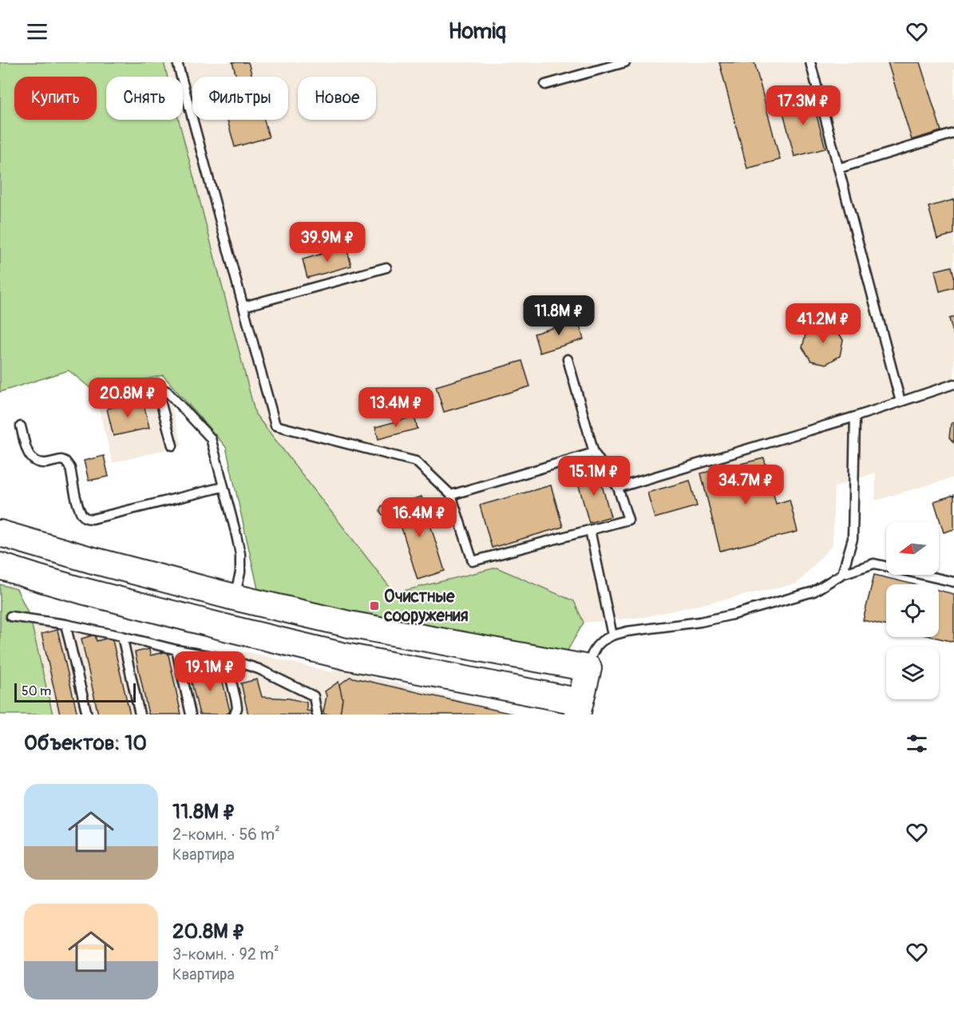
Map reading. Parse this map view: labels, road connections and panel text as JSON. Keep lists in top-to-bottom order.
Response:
{
  "places": {
    "transit": ["Очистные сооружения"]
  },
  "scale_bar": "50 m",
  "north": "left",
  "page": {
    "header": "Homiq",
    "chip": [
      "Купить",
      "Снять",
      "Фильтры",
      "Новое"
    ],
    "price": [
      "17.3M ₽",
      "39.9M ₽",
      "11.8M ₽",
      "41.2M ₽",
      "20.8M ₽",
      "13.4M ₽",
      "15.1M ₽",
      "34.7M ₽",
      "16.4M ₽",
      "19.1M ₽"
    ],
    "scale": "50 m",
    "heading": "Объектов: 10",
    "list": [
      {
        "name": "11.8M ₽",
        "note": "2-комн. · 56 m² · Квартира"
      },
      {
        "name": "20.8M ₽",
        "note": "3-комн. · 92 m² · Квартира"
      }
    ]
  }
}
